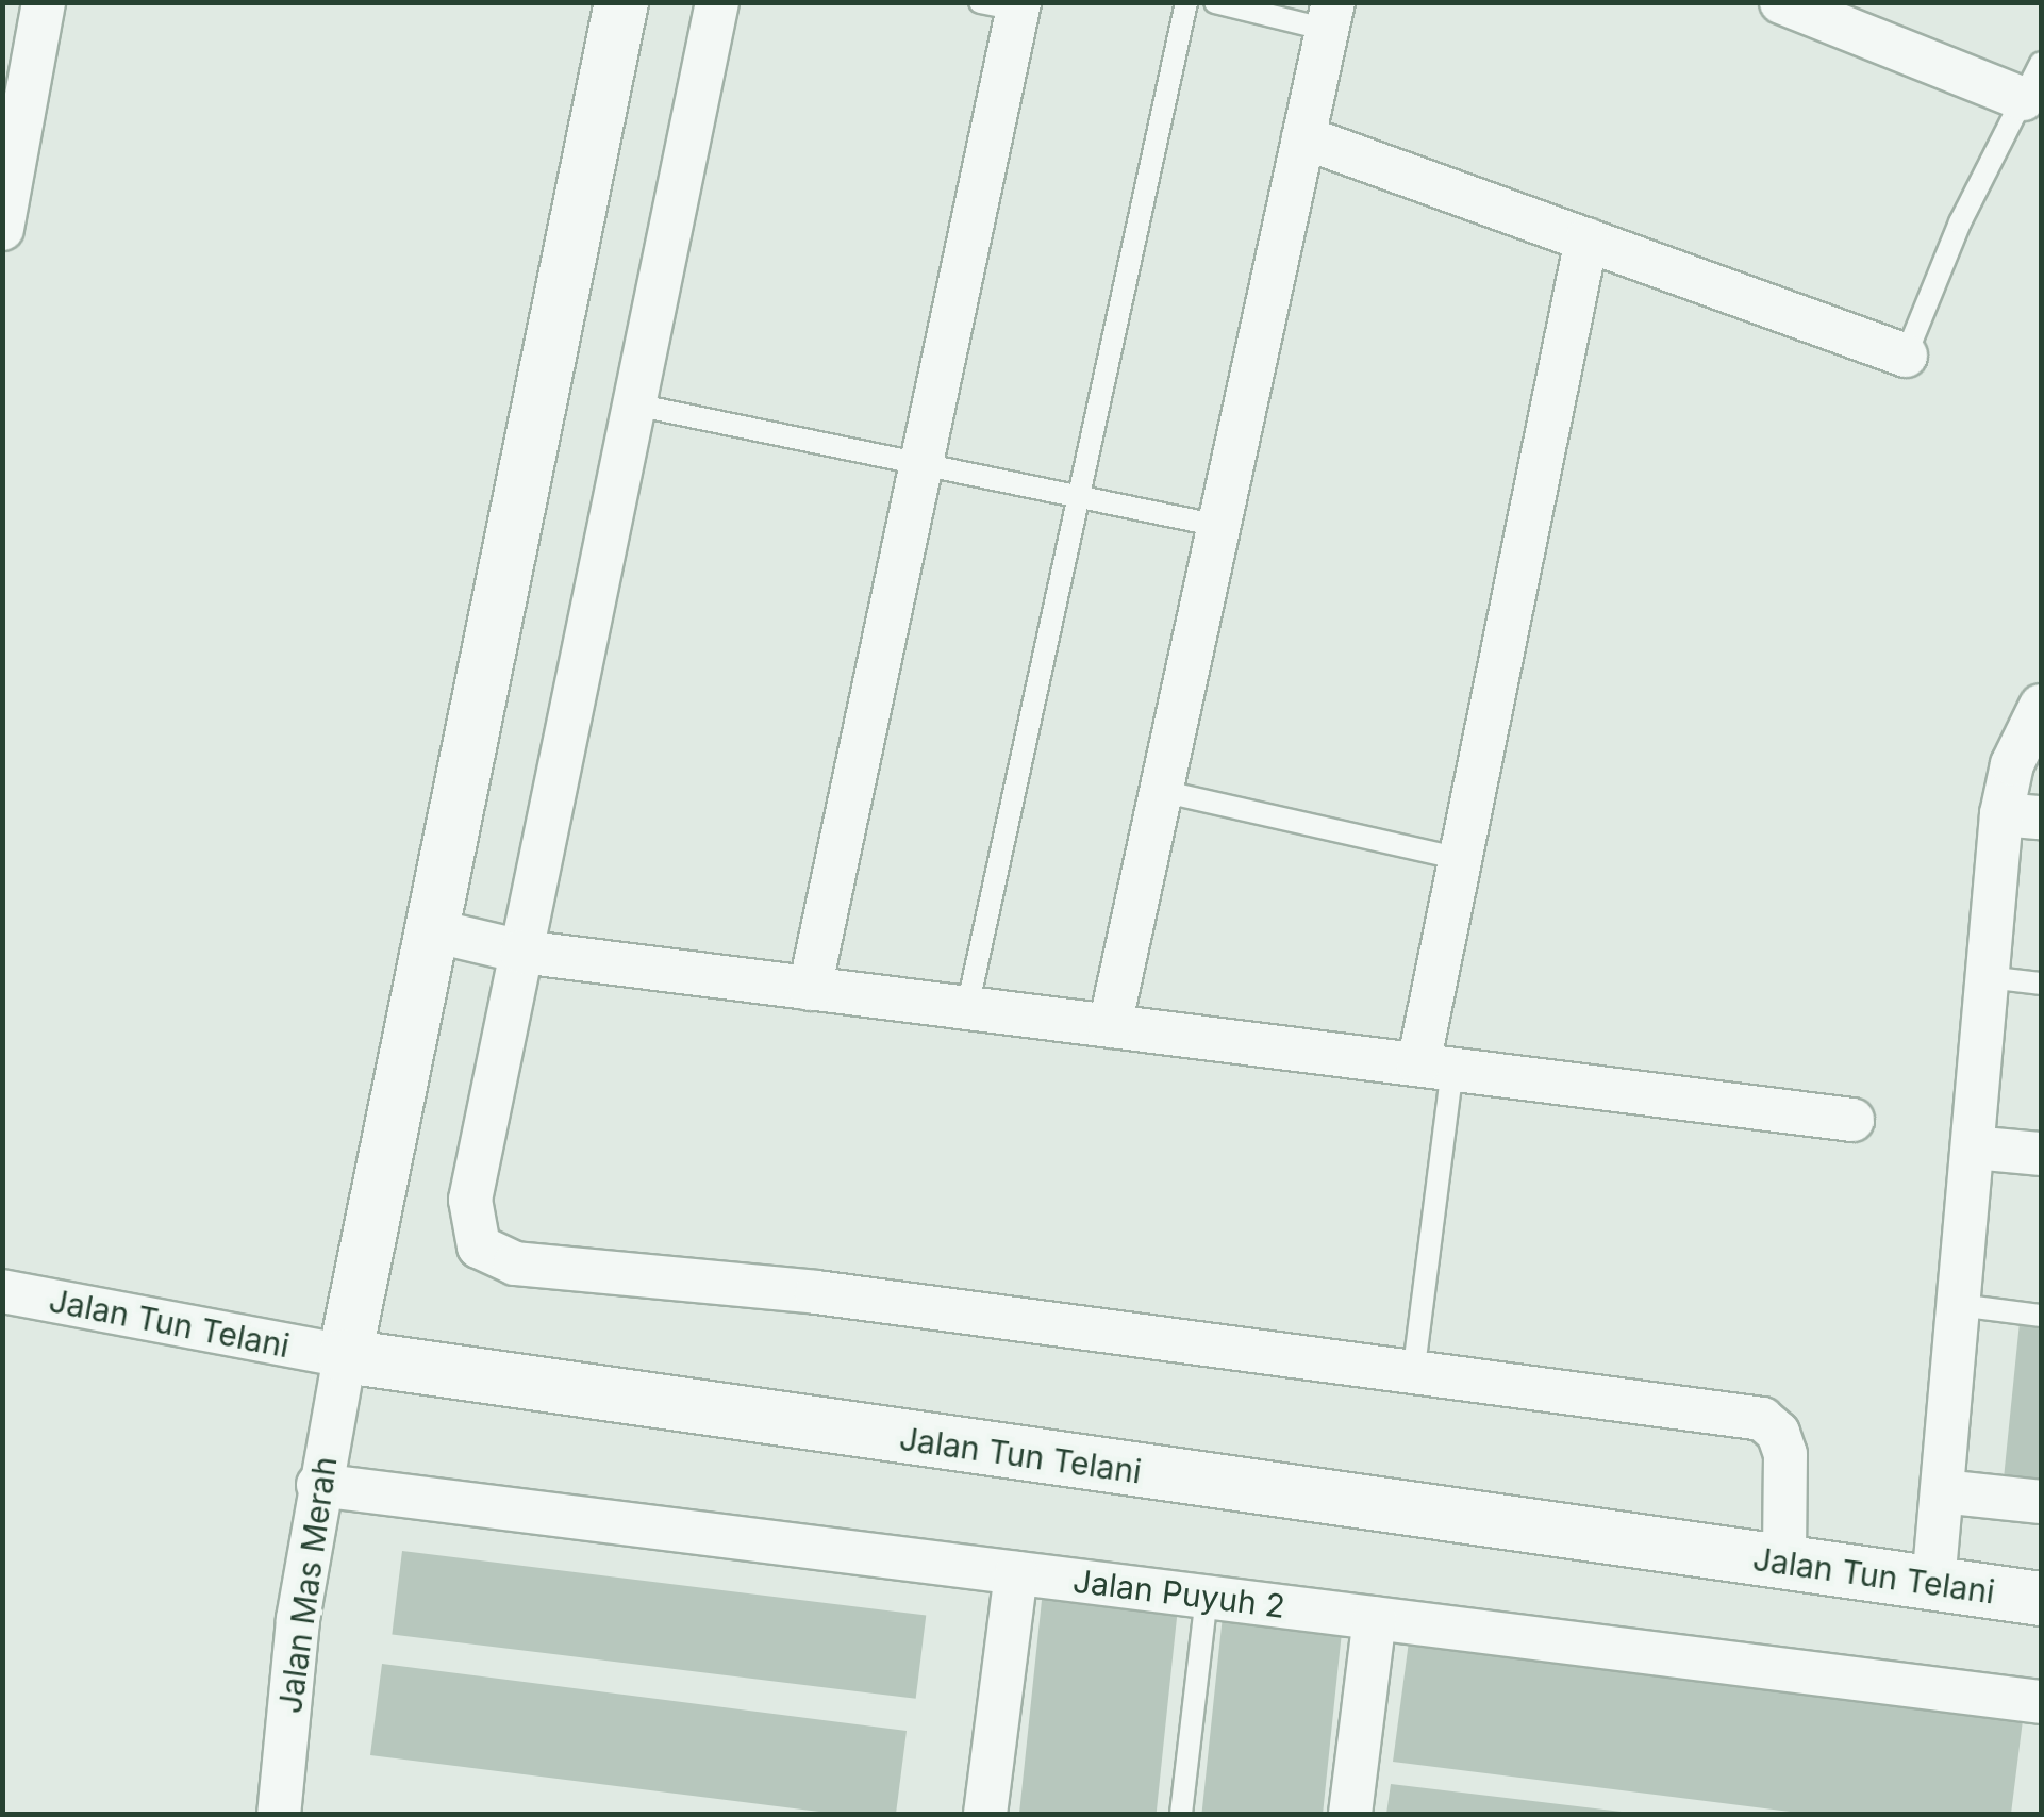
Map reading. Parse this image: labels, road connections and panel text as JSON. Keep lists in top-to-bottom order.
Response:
{
  "streets": {
    "street": ["Jalan Tun Telani", "Jalan Mas Merah", "Jalan Puyuh 2"]
  },
  "crossings": [
    ["Jalan Tun Telani", "Jalan Mas Merah"],
    ["Jalan Mas Merah", "Jalan Puyuh 2"]
  ]
}
